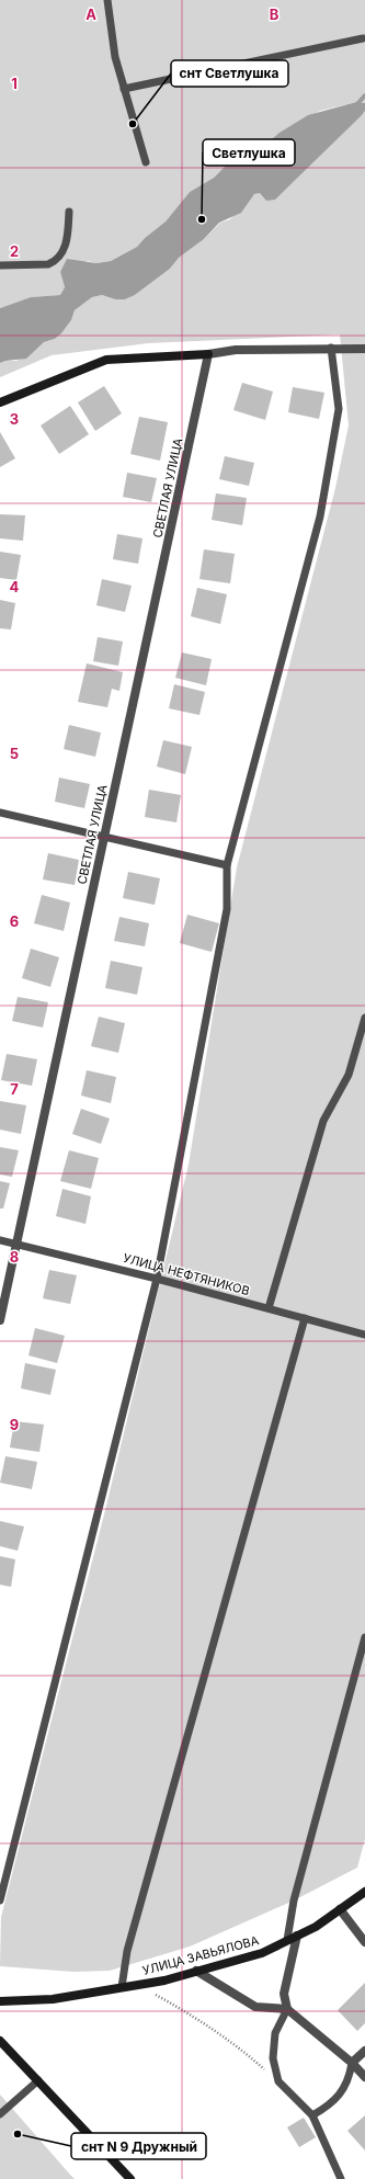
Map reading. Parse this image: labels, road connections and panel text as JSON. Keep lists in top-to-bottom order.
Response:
{
  "streets": {
    "street": ["СВЕТЛАЯ УЛИЦА", "УЛИЦА ЗАВЬЯЛОВА"],
    "lane": ["УЛИЦА НЕФТЯНИКОВ"]
  },
  "crossings": [
    ["СВЕТЛАЯ УЛИЦА", "УЛИЦА НЕФТЯНИКОВ"]
  ],
  "places": ["снт Светлушка", "Светлушка", "снт N 9 Дружный"],
  "grid": {
    "columns": ["A", "B"],
    "rows": [
      "1",
      "2",
      "3",
      "4",
      "5",
      "6",
      "7",
      "8",
      "9"
    ]
  }
}
